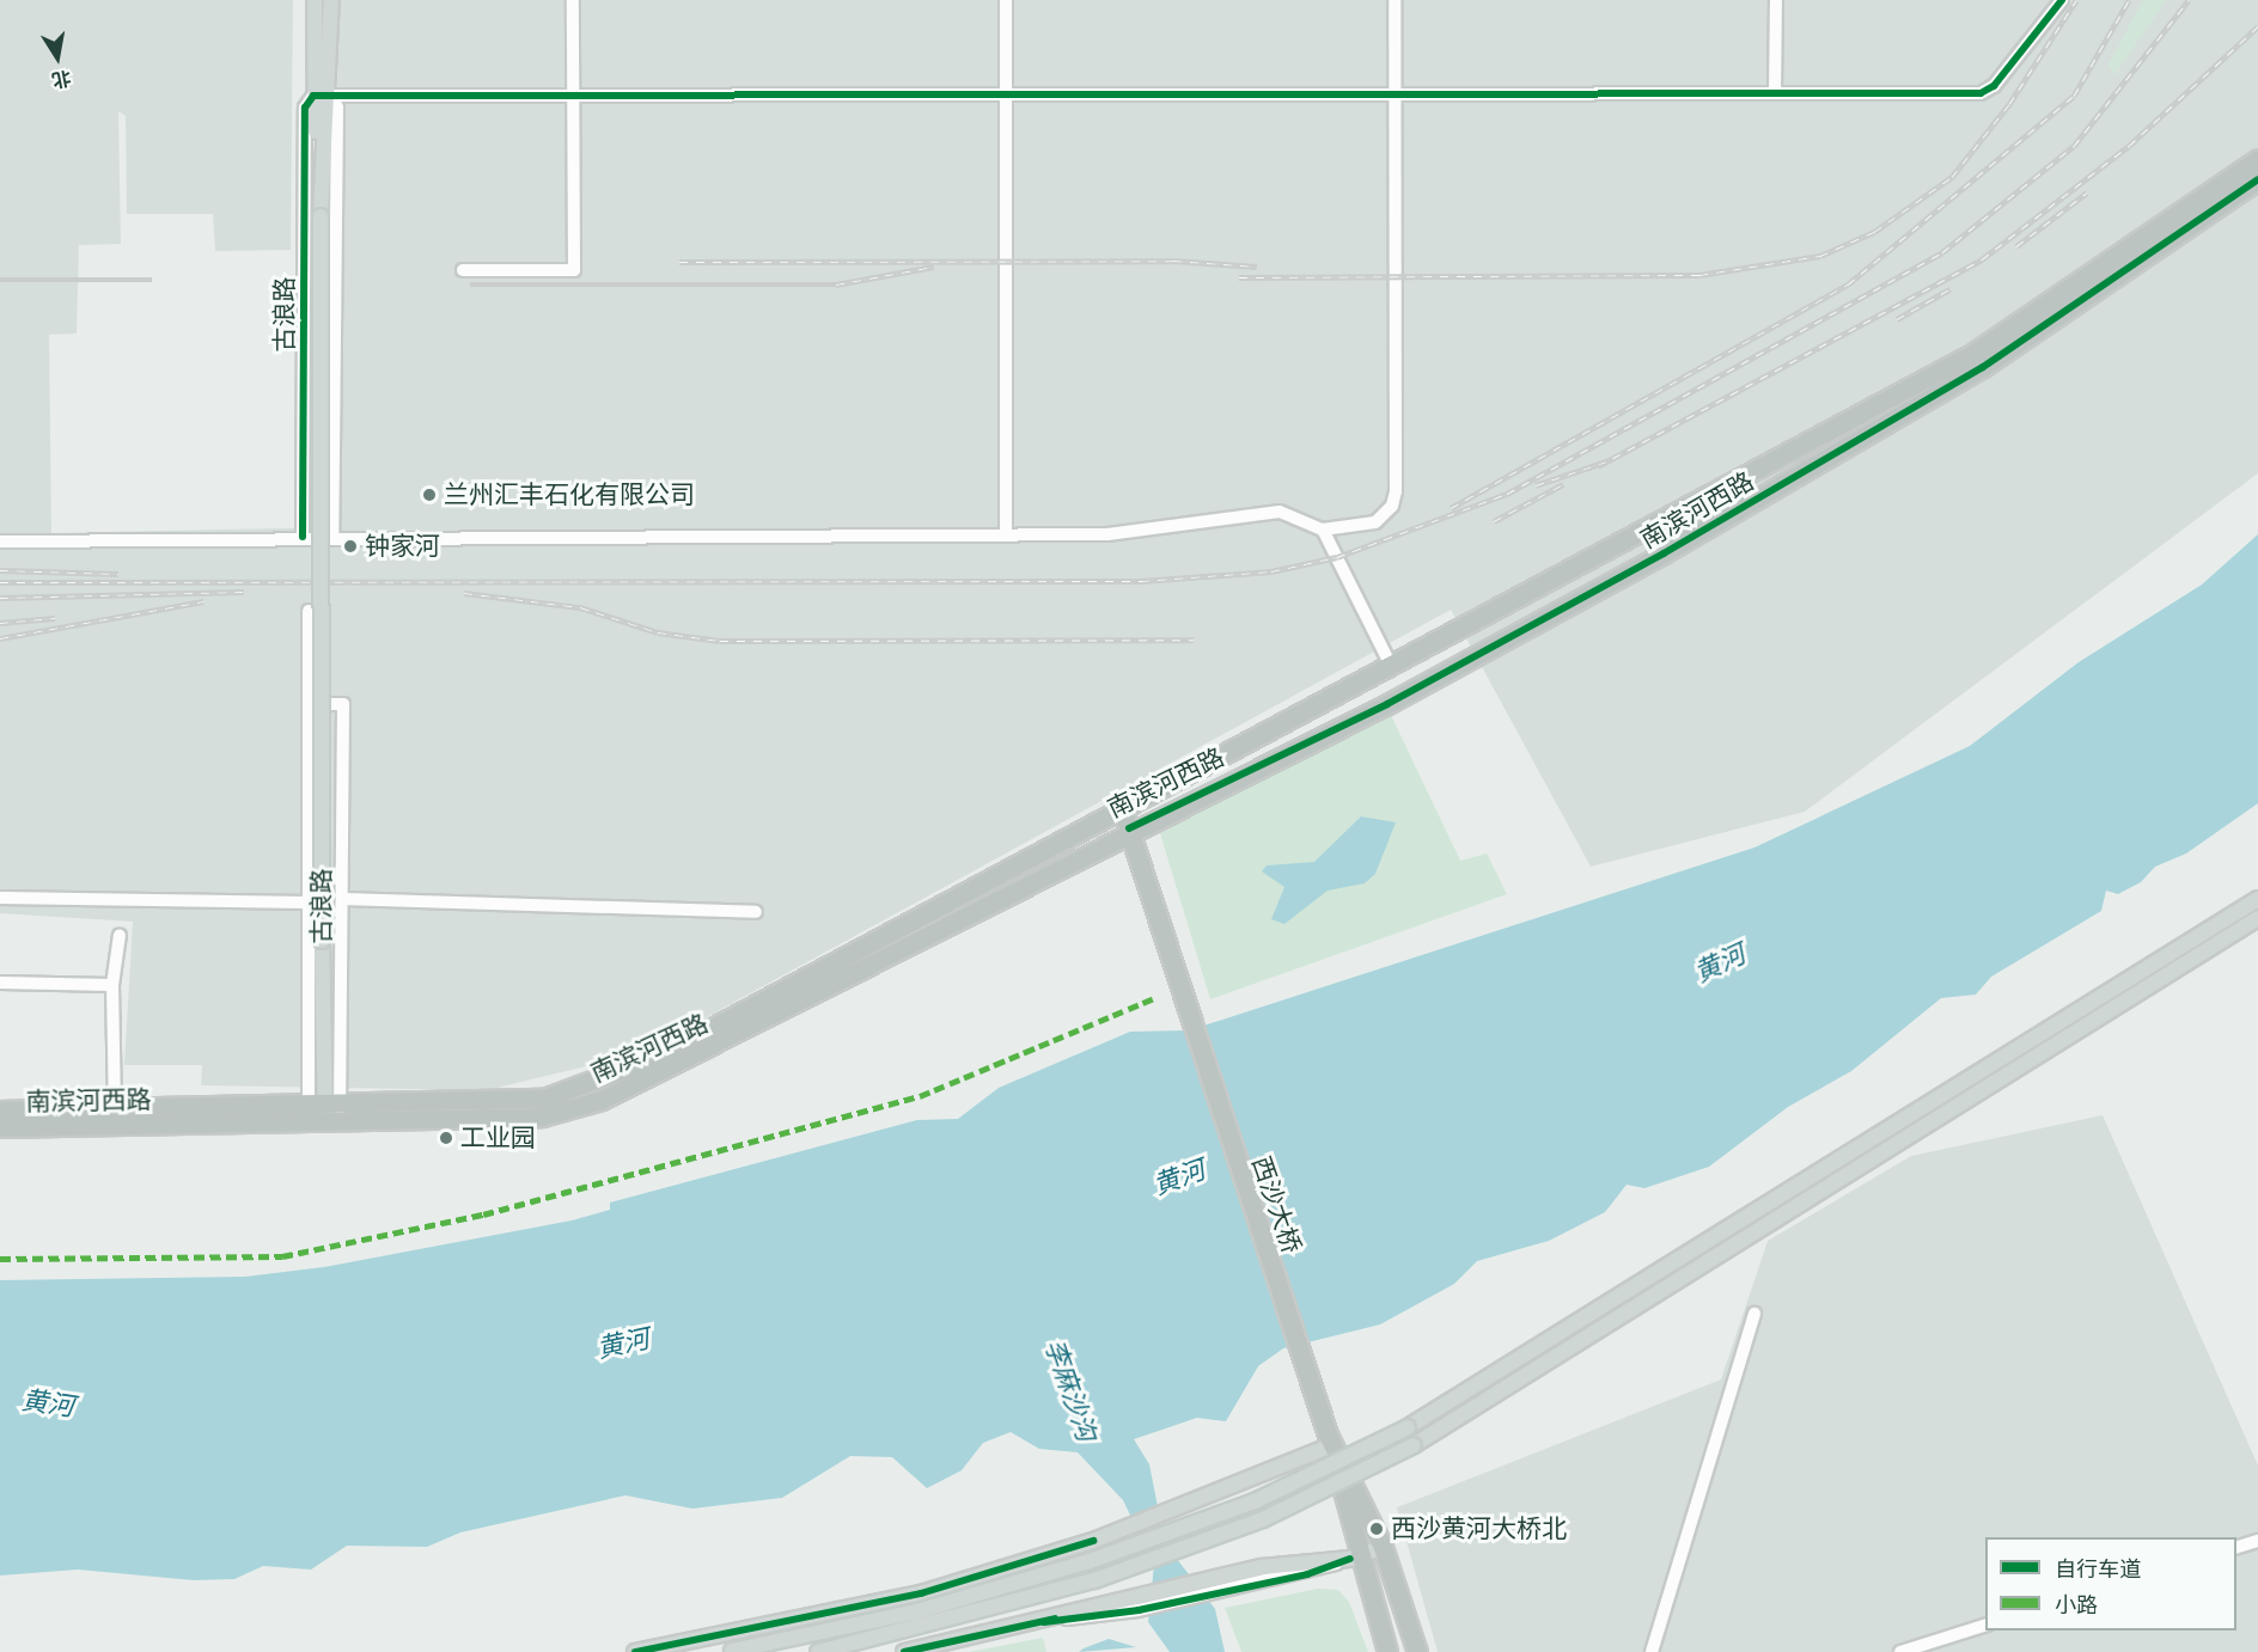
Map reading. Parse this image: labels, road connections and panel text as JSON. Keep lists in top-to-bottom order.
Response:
{
  "streets": {
    "highway": ["南滨河西路", "西沙大桥"],
    "main road": ["古浪路"]
  },
  "crossings": [
    ["古浪路", "南滨河西路"],
    ["南滨河西路", "西沙大桥"]
  ],
  "water": ["黄河", "李麻沙沟"],
  "places": [
    "兰州汇丰石化有限公司",
    "钟家河",
    "工业园",
    "西沙黄河大桥北"
  ],
  "legend": ["自行车道", "小路"],
  "north": "bottom"
}
